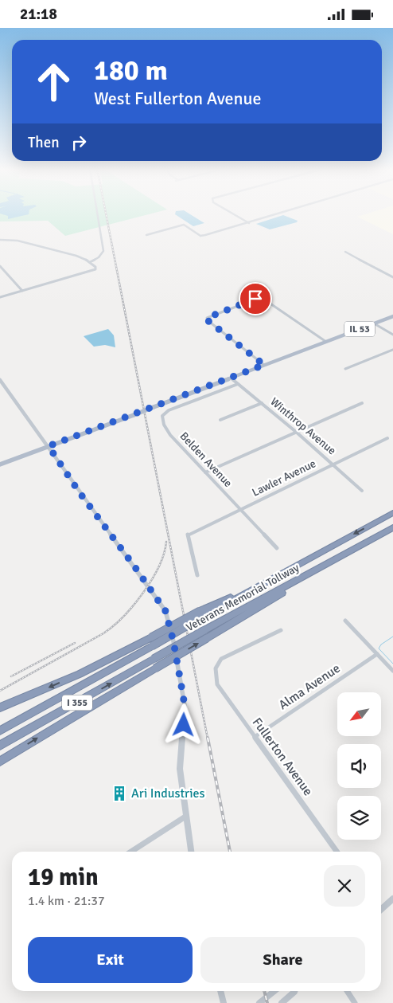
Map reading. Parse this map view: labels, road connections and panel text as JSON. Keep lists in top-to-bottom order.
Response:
{
  "streets": {
    "highway": ["Veterans Memorial Tollway", "I 355"],
    "main road": ["IL 53"],
    "street": [
      "Winthrop Avenue",
      "Belden Avenue",
      "Lawler Avenue",
      "Alma Avenue",
      "Fullerton Avenue"
    ]
  },
  "crossings": [
    ["IL 53", "Winthrop Avenue"],
    ["Winthrop Avenue", "Belden Avenue"],
    ["Winthrop Avenue", "Lawler Avenue"],
    ["Belden Avenue", "Lawler Avenue"],
    ["Alma Avenue", "Fullerton Avenue"]
  ],
  "places": {
    "building": ["Ari Industries"]
  },
  "north": "bottom left",
  "page": {
    "status": "21:18",
    "turn": ["180 m", "West Fullerton Avenue"],
    "then": "Then",
    "heading": ["19 min", "1.4 km · 21:37"],
    "buttons": ["Exit", "Share"]
  }
}
